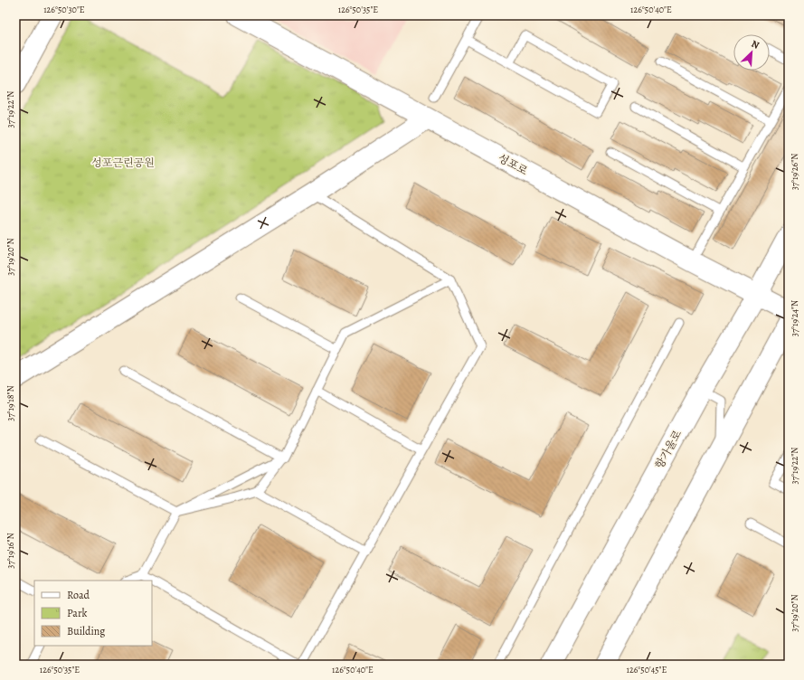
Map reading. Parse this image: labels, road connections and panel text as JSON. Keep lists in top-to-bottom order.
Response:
{
  "streets": {
    "street": ["성포로", "항가울로"]
  },
  "crossings": [
    ["성포로", "항가울로"]
  ],
  "parks": ["성포근린공원"],
  "legend": ["Road", "Park", "Building"],
  "north": "top right",
  "coordinates": [
    "126°50'30\"E",
    "126°50'35\"E",
    "126°50'40\"E",
    "37°19'22\"N",
    "37°19'26\"N",
    "37°19'20\"N",
    "37°19'24\"N",
    "37°19'18\"N",
    "37°19'16\"N",
    "126°50'45\"E"
  ]
}
